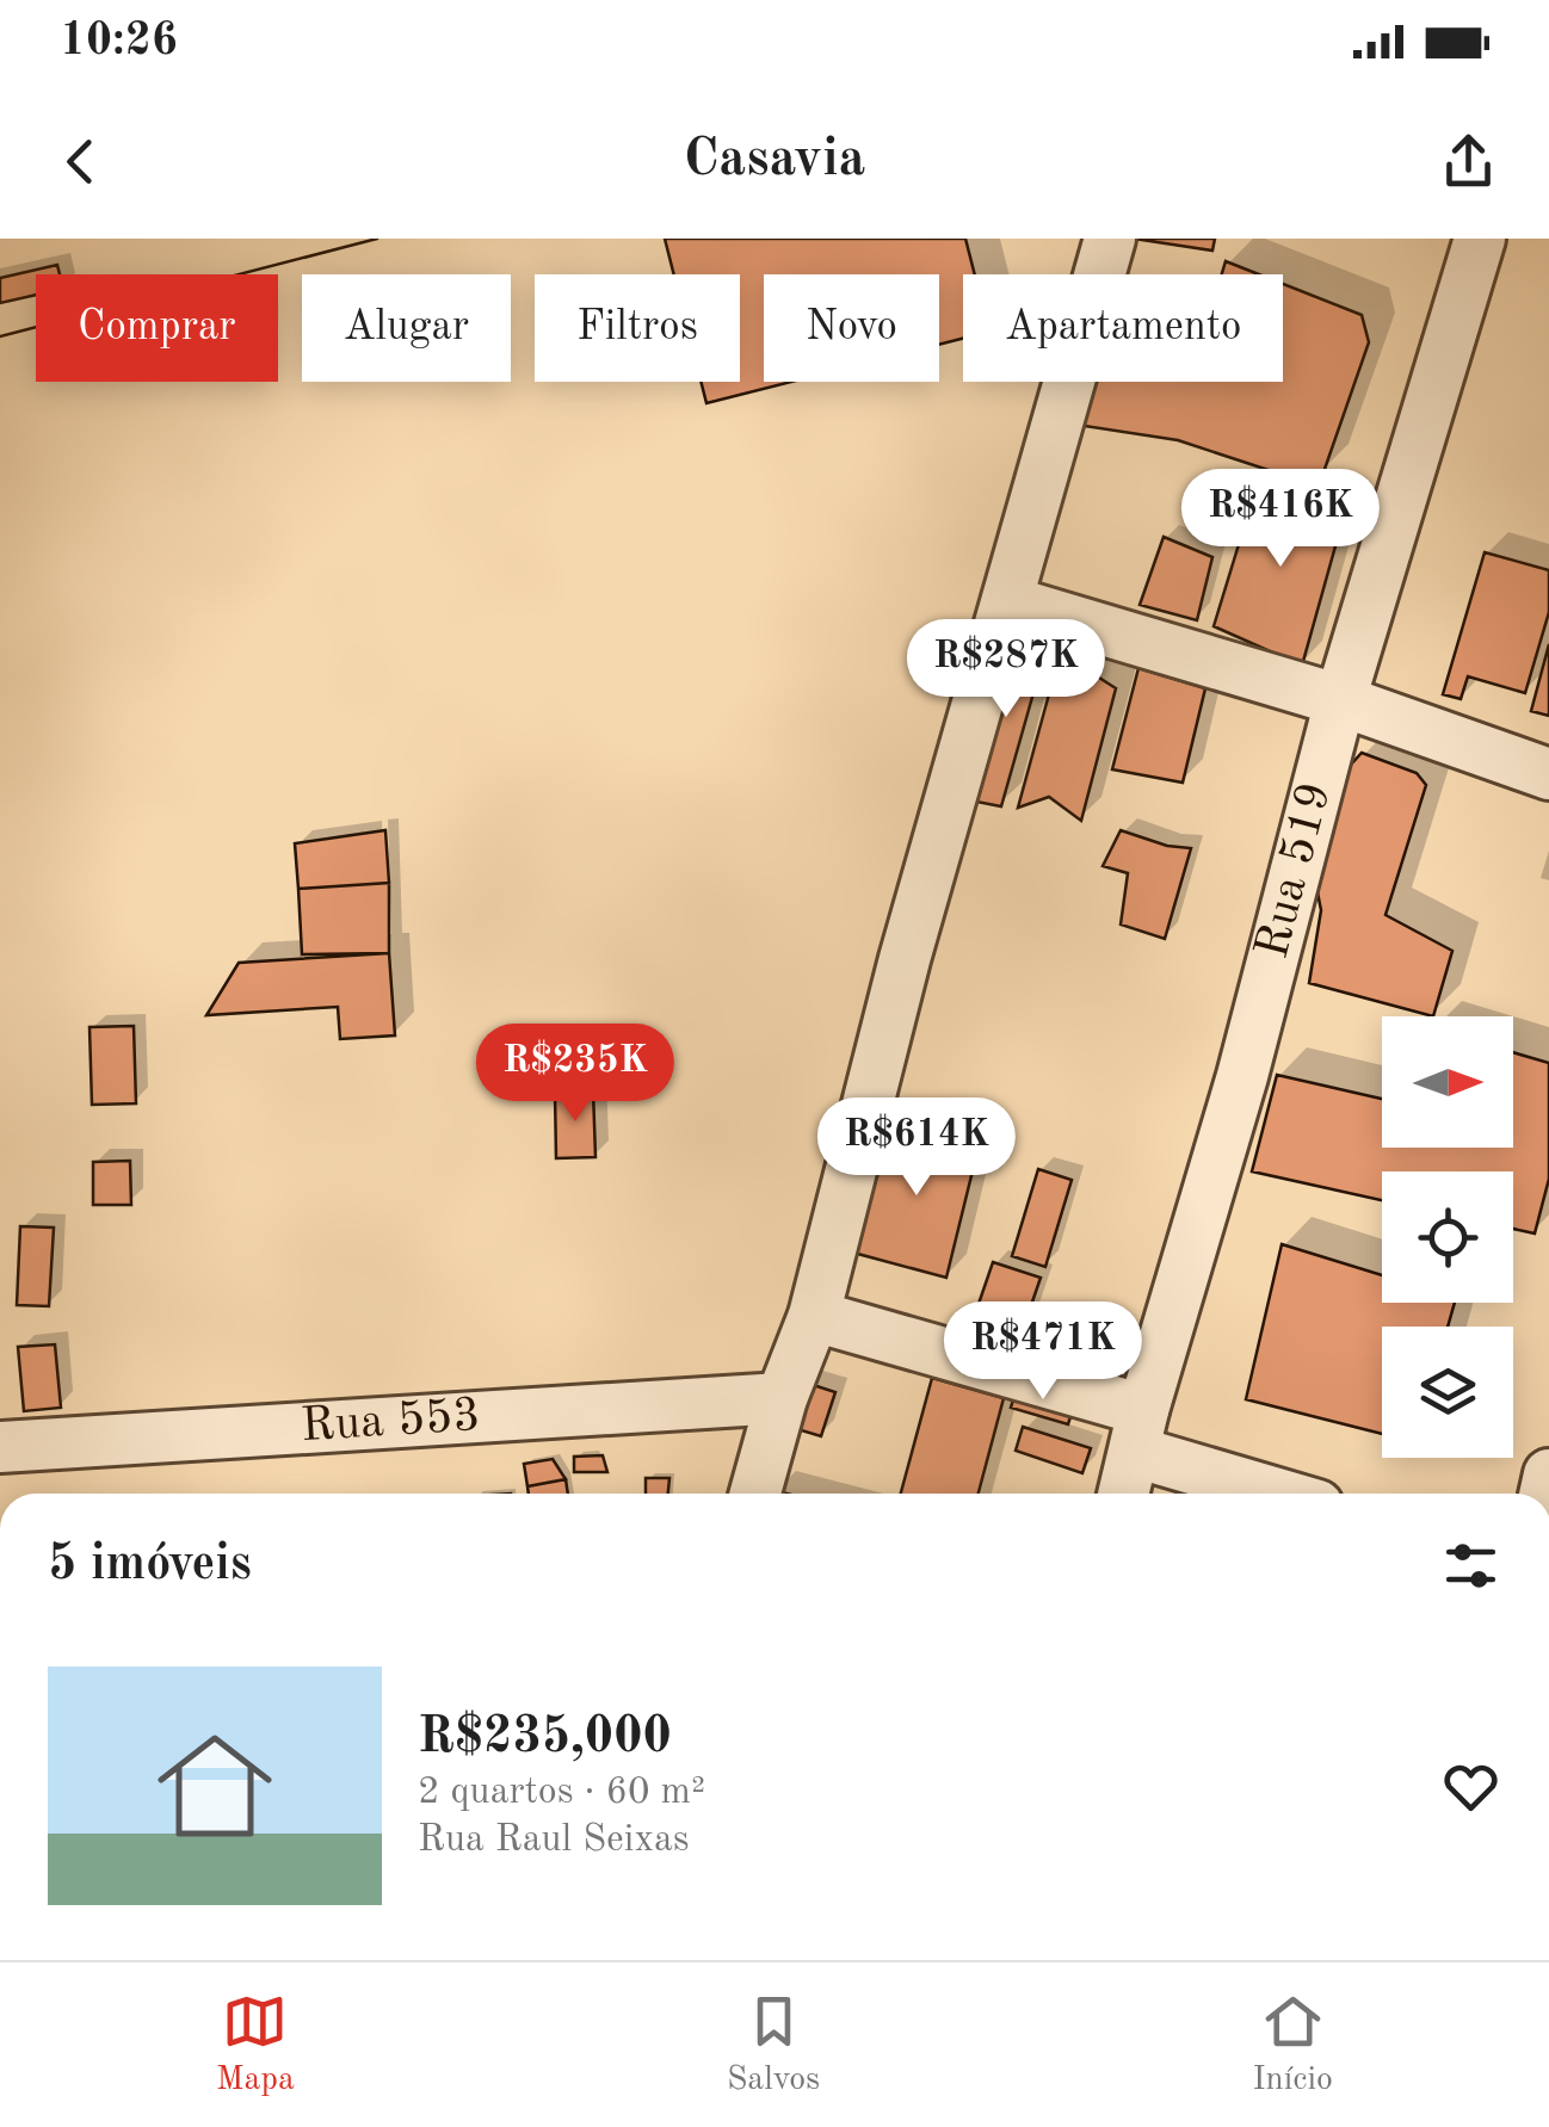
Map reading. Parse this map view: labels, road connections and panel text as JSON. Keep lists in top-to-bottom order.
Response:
{
  "streets": {
    "street": ["Rua 519", "Rua 553"]
  },
  "north": "right",
  "page": {
    "status": "10:26",
    "header": "Casavia",
    "chip": [
      "Comprar",
      "Alugar",
      "Filtros",
      "Novo",
      "Apartamento"
    ],
    "price": [
      "R$416K",
      "R$287K",
      "R$235K",
      "R$614K",
      "R$471K"
    ],
    "heading": "5 imóveis",
    "list": [
      {
        "name": "R$235,000",
        "note": "2 quartos · 60 m² · Rua Raul Seixas"
      }
    ],
    "tabs": ["Mapa", "Salvos", "Início"]
  }
}
